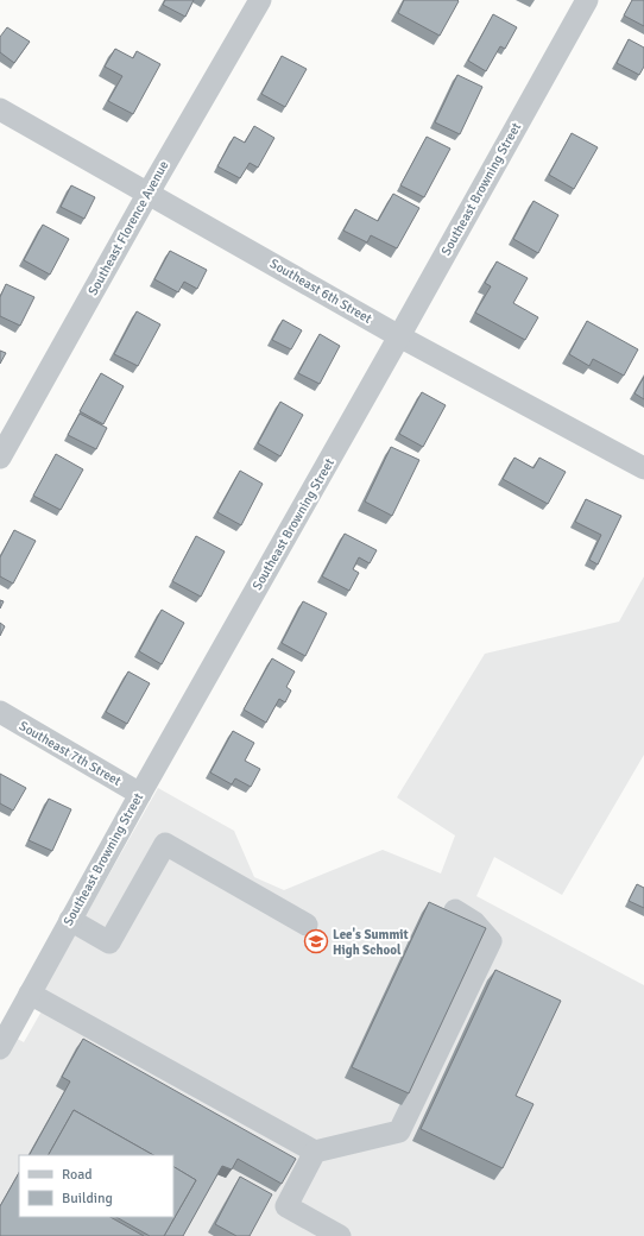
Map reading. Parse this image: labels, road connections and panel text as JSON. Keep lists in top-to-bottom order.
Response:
{
  "streets": {
    "street": [
      "Southeast Browning Street",
      "Southeast Florence Avenue",
      "Southeast 6th Street",
      "Southeast 7th Street"
    ]
  },
  "crossings": [
    ["Southeast Browning Street", "Southeast 6th Street"],
    ["Southeast Browning Street", "Southeast 7th Street"],
    ["Southeast Florence Avenue", "Southeast 6th Street"]
  ],
  "places": {
    "school or university": ["Lee's Summit High School"]
  },
  "legend": ["Road", "Building"]
}
